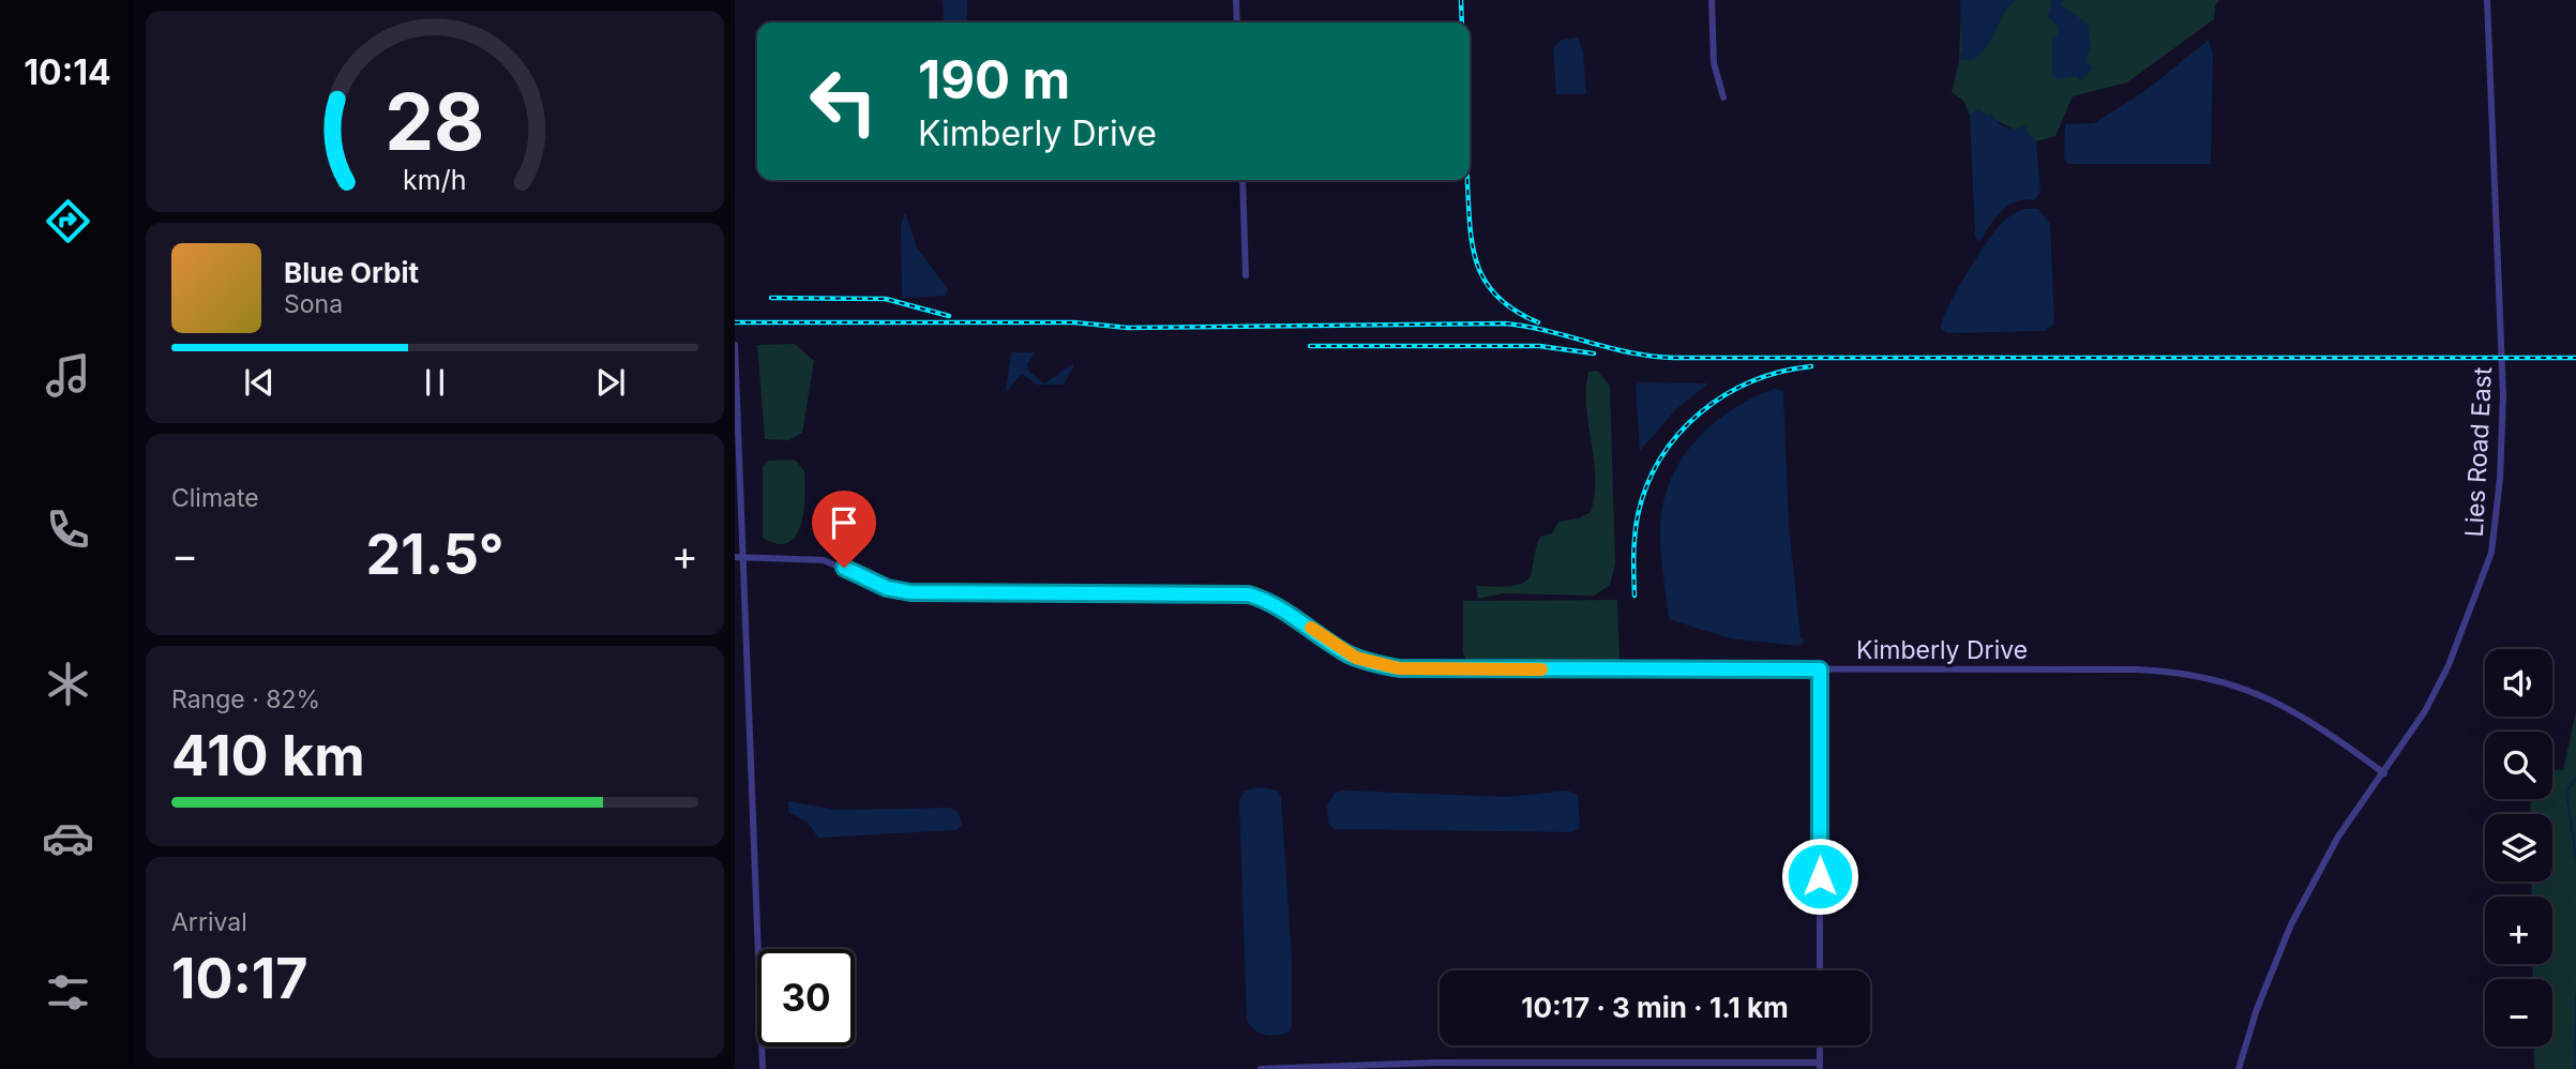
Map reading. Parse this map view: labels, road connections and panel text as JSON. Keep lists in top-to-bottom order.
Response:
{
  "streets": {
    "street": ["Lies Road East", "Kimberly Drive"]
  },
  "crossings": [
    ["Lies Road East", "Kimberly Drive"]
  ],
  "page": {
    "tabs": "10:14",
    "turn": ["190 m", "Kimberly Drive"],
    "song": ["Blue Orbit", "Sona"],
    "tile": [
      "Climate",
      ["Range · 82%", "410 km"],
      ["Arrival", "10:17"]
    ],
    "heat": ["−", "21.5°", "+"],
    "map_buttons": ["+", "−"],
    "limit": "30",
    "trip": "10:17 · 3 min · 1.1 km",
    "gauge": ["28", "km/h"]
  }
}
